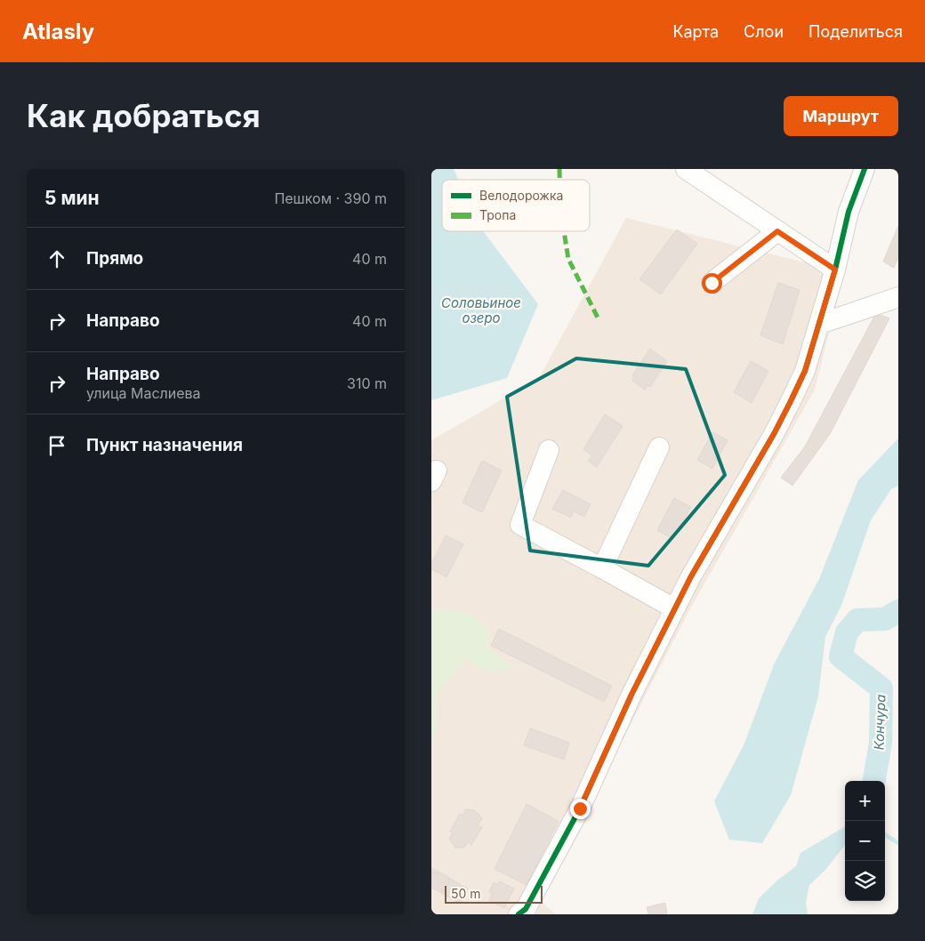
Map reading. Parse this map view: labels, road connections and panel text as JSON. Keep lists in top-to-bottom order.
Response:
{
  "water": ["Соловьиное озеро", "Кончура"],
  "legend": ["Велодорожка", "Тропа"],
  "scale_bar": "50 m",
  "page": {
    "header": "Atlasly",
    "nav": ["Карта", "Слои", "Поделиться"],
    "buttons": "Маршрут",
    "title": "Как добраться",
    "heading": ["5 мин", "Пешком · 390 m"],
    "list": [
      ["Прямо", "40 m"],
      ["Направо", "40 m"],
      ["Направо", "улица Маслиева", "310 m"],
      "Пункт назначения"
    ],
    "map_buttons": ["+", "−"],
    "scale": "50 m"
  }
}
